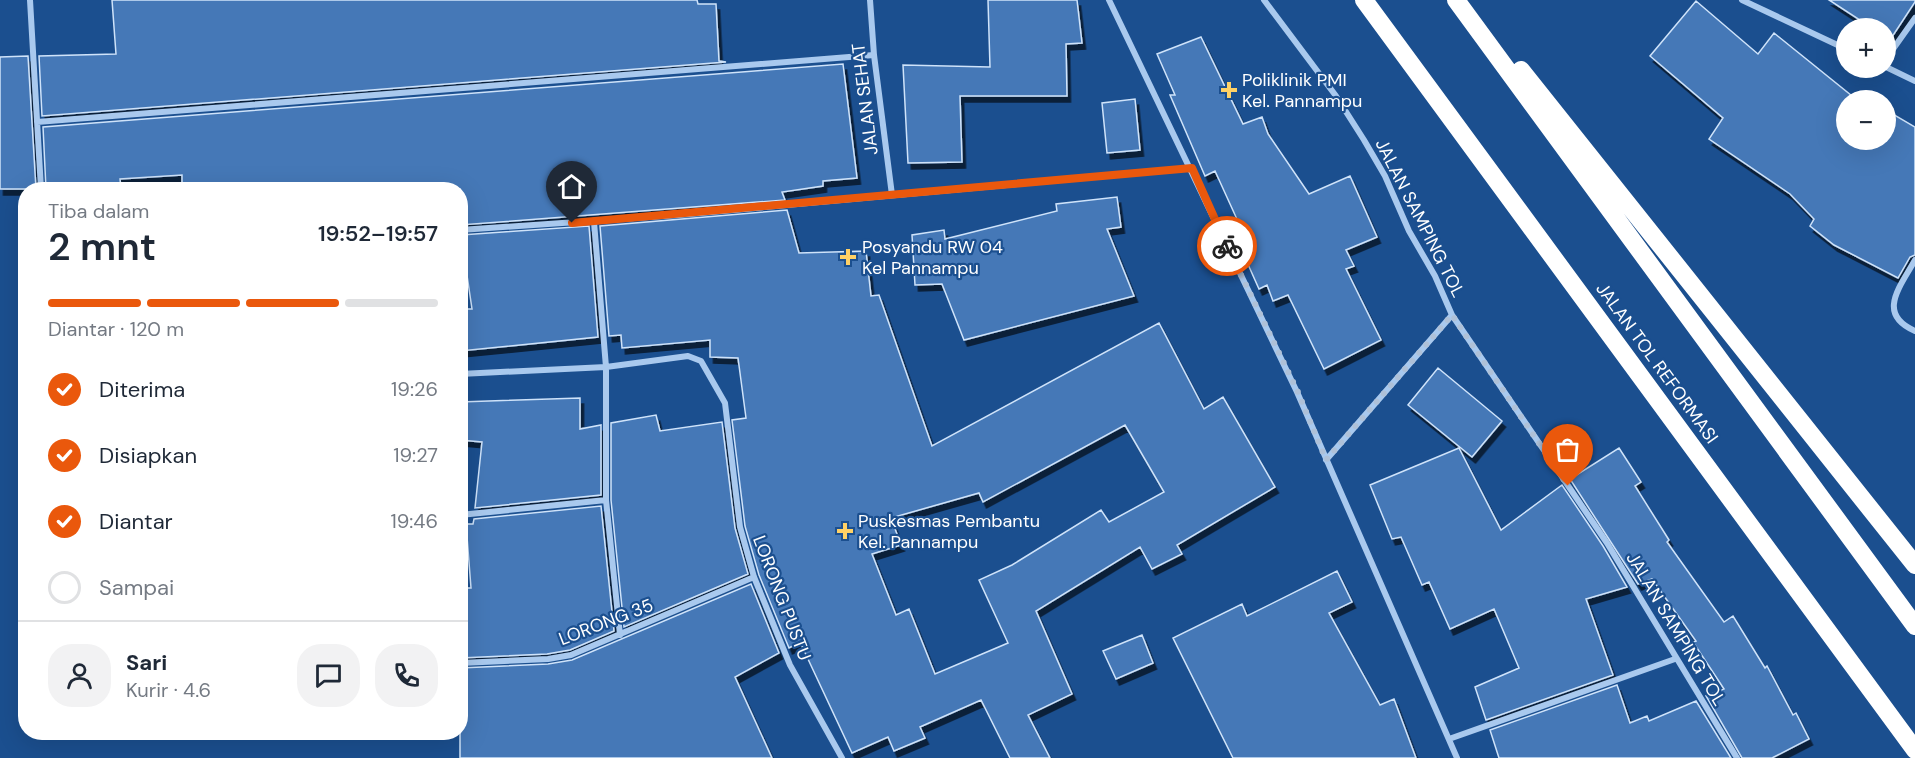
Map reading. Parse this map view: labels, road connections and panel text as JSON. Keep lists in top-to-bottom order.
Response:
{
  "streets": {
    "highway": ["JALAN TOL REFORMASI"],
    "street": [
      "JALAN SEHAT",
      "JALAN SAMPING TOL",
      "LORONG PUSTU",
      "LORONG 35"
    ]
  },
  "crossings": [
    ["LORONG PUSTU", "LORONG 35"]
  ],
  "places": {
    "health": ["Poliklinik PMI Kel. Pannampu", "Posyandu RW 04 Kel Pannampu", "Puskesmas Pembantu Kel. Pannampu"]
  },
  "page": {
    "map_buttons": ["+", "−"],
    "heading": ["2 mnt", "Tiba dalam", "19:52–19:57"],
    "panel": ["Sari", "Kurir · 4.6"],
    "bar": "Diantar · 120 m",
    "list": [
      ["Diterima", "19:26"],
      ["Disiapkan", "19:27"],
      ["Diantar", "19:46"],
      "Sampai"
    ]
  }
}
